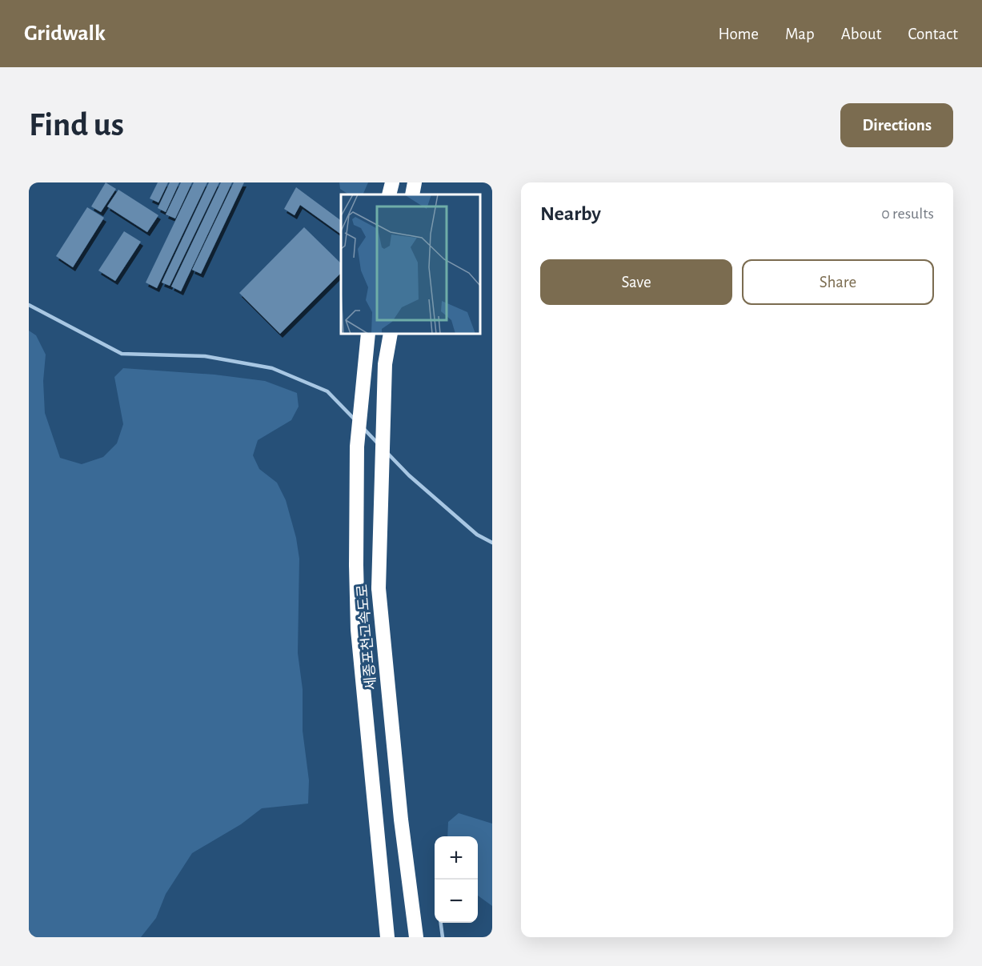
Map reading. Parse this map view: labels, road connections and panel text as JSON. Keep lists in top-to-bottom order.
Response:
{
  "streets": {
    "highway": ["세종포천고속도로"]
  },
  "page": {
    "header": "Gridwalk",
    "nav": [
      "Home",
      "Map",
      "About",
      "Contact"
    ],
    "buttons": [
      "Directions",
      ["Save", "Share"]
    ],
    "title": "Find us",
    "heading": ["Nearby", "0 results"],
    "map_buttons": ["+", "−"]
  }
}
